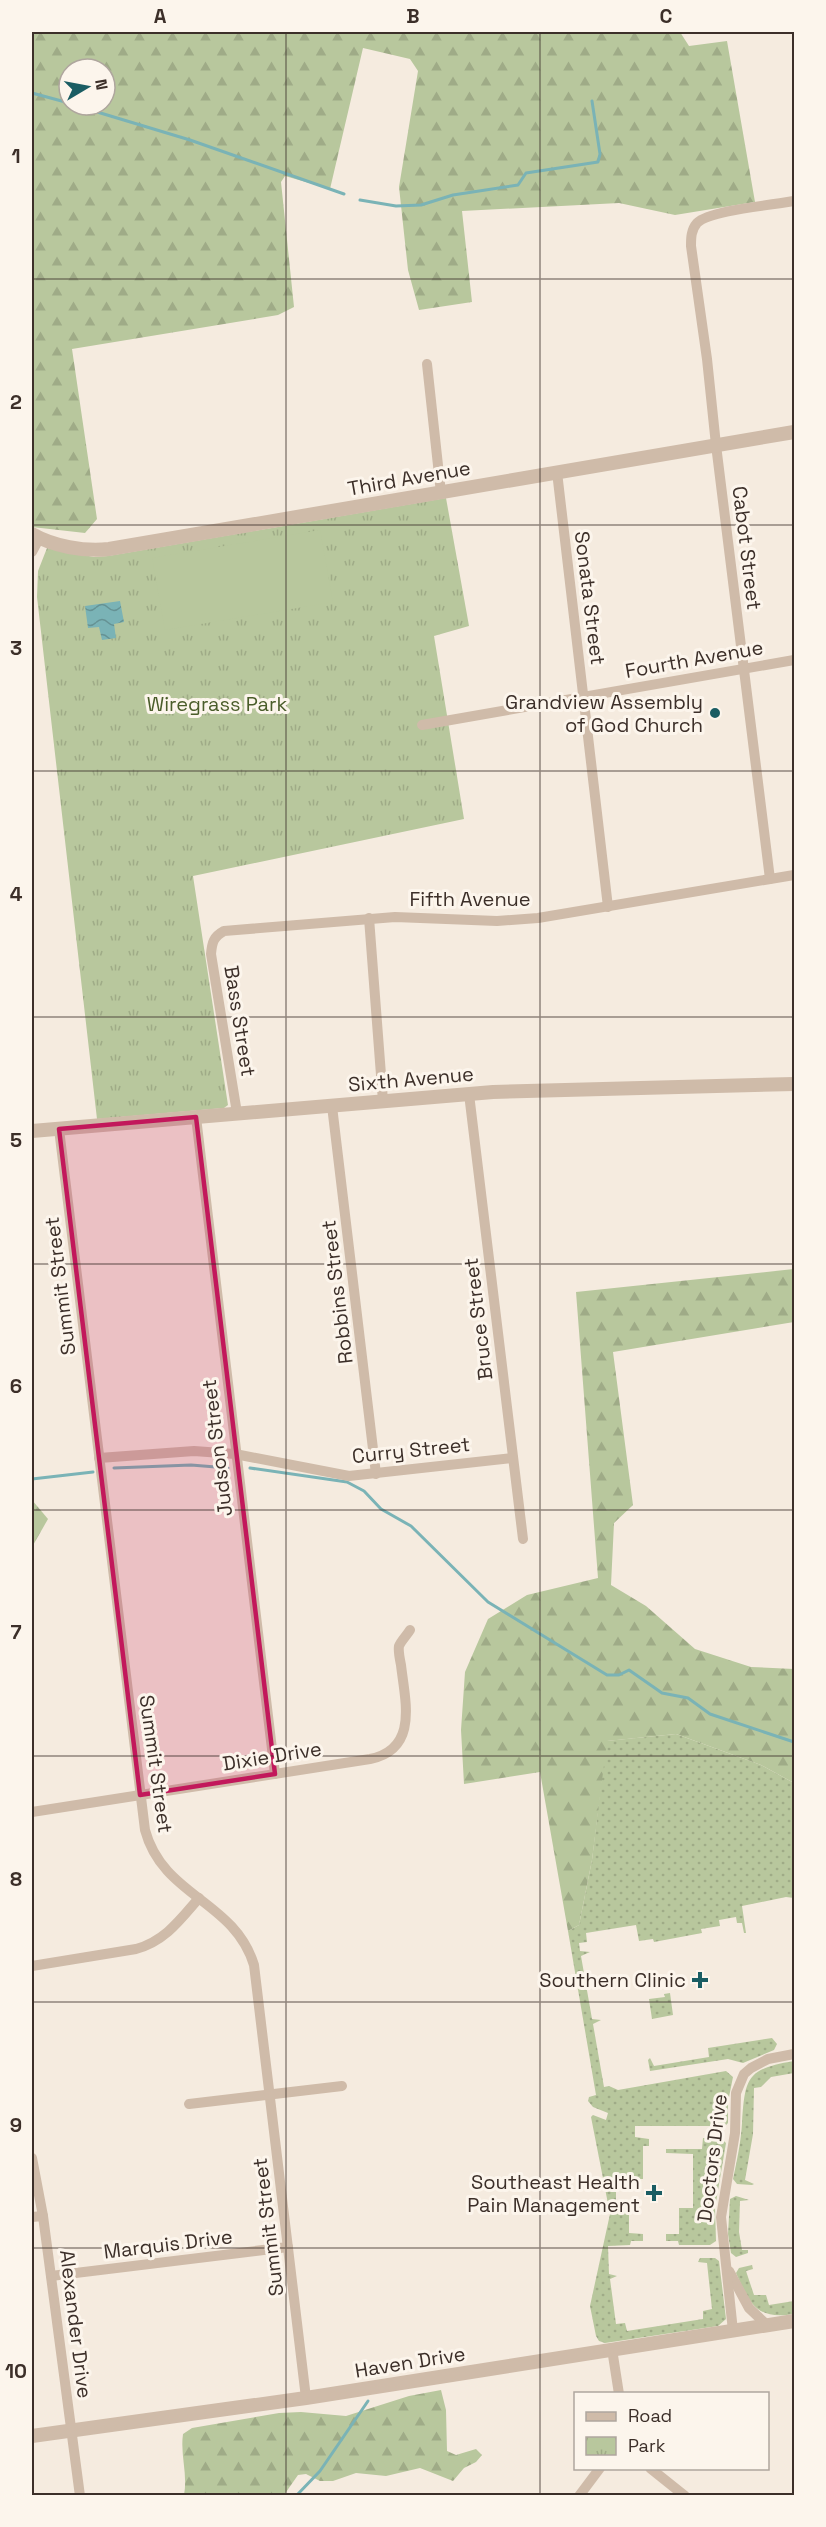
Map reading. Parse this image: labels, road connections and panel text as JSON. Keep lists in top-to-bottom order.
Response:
{
  "streets": {
    "street": [
      "Third Avenue",
      "Cabot Street",
      "Sonata Street",
      "Fourth Avenue",
      "Fifth Avenue",
      "Bass Street",
      "Sixth Avenue",
      "Summit Street",
      "Robbins Street",
      "Bruce Street",
      "Judson Street",
      "Curry Street",
      "Dixie Drive",
      "Doctors Drive",
      "Marquis Drive",
      "Alexander Drive",
      "Haven Drive"
    ]
  },
  "crossings": [
    ["Third Avenue", "Cabot Street"],
    ["Third Avenue", "Sonata Street"],
    ["Cabot Street", "Fourth Avenue"],
    ["Cabot Street", "Fifth Avenue"],
    ["Sonata Street", "Fourth Avenue"],
    ["Sonata Street", "Fifth Avenue"],
    ["Fifth Avenue", "Bass Street"],
    ["Bass Street", "Sixth Avenue"],
    ["Sixth Avenue", "Summit Street"],
    ["Sixth Avenue", "Robbins Street"],
    ["Sixth Avenue", "Bruce Street"],
    ["Sixth Avenue", "Judson Street"],
    ["Summit Street", "Curry Street"],
    ["Summit Street", "Dixie Drive"],
    ["Summit Street", "Marquis Drive"],
    ["Summit Street", "Haven Drive"],
    ["Robbins Street", "Curry Street"],
    ["Bruce Street", "Curry Street"],
    ["Judson Street", "Curry Street"],
    ["Judson Street", "Dixie Drive"],
    ["Doctors Drive", "Haven Drive"],
    ["Marquis Drive", "Alexander Drive"],
    ["Alexander Drive", "Haven Drive"]
  ],
  "parks": ["Wiregrass Park"],
  "places": {
    "other": ["Grandview Assembly of God Church"],
    "health": ["Southern Clinic", "Southeast Health Pain Management"]
  },
  "legend": ["Road", "Park"],
  "north": "right",
  "grid": {
    "columns": ["A", "B", "C"],
    "rows": [
      "1",
      "2",
      "3",
      "4",
      "5",
      "6",
      "7",
      "8",
      "9",
      "10"
    ]
  }
}
